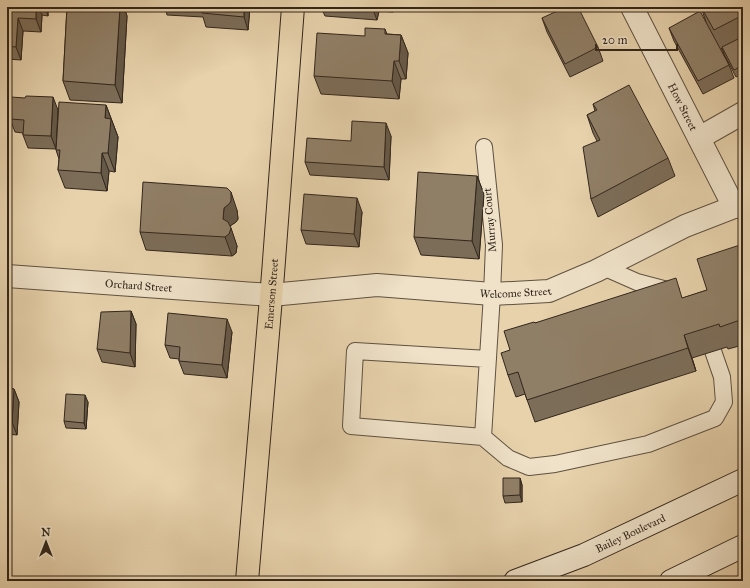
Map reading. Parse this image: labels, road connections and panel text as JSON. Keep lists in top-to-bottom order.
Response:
{
  "streets": {
    "main road": ["Emerson Street"],
    "street": [
      "How Street",
      "Orchard Street",
      "Welcome Street",
      "Bailey Boulevard"
    ],
    "lane": ["Murray Court"]
  },
  "crossings": [
    ["How Street", "Welcome Street"],
    ["Murray Court", "Welcome Street"],
    ["Orchard Street", "Welcome Street"],
    ["Orchard Street", "Emerson Street"],
    ["Welcome Street", "Emerson Street"]
  ],
  "scale_bar": "20 m",
  "north": "top"
}
